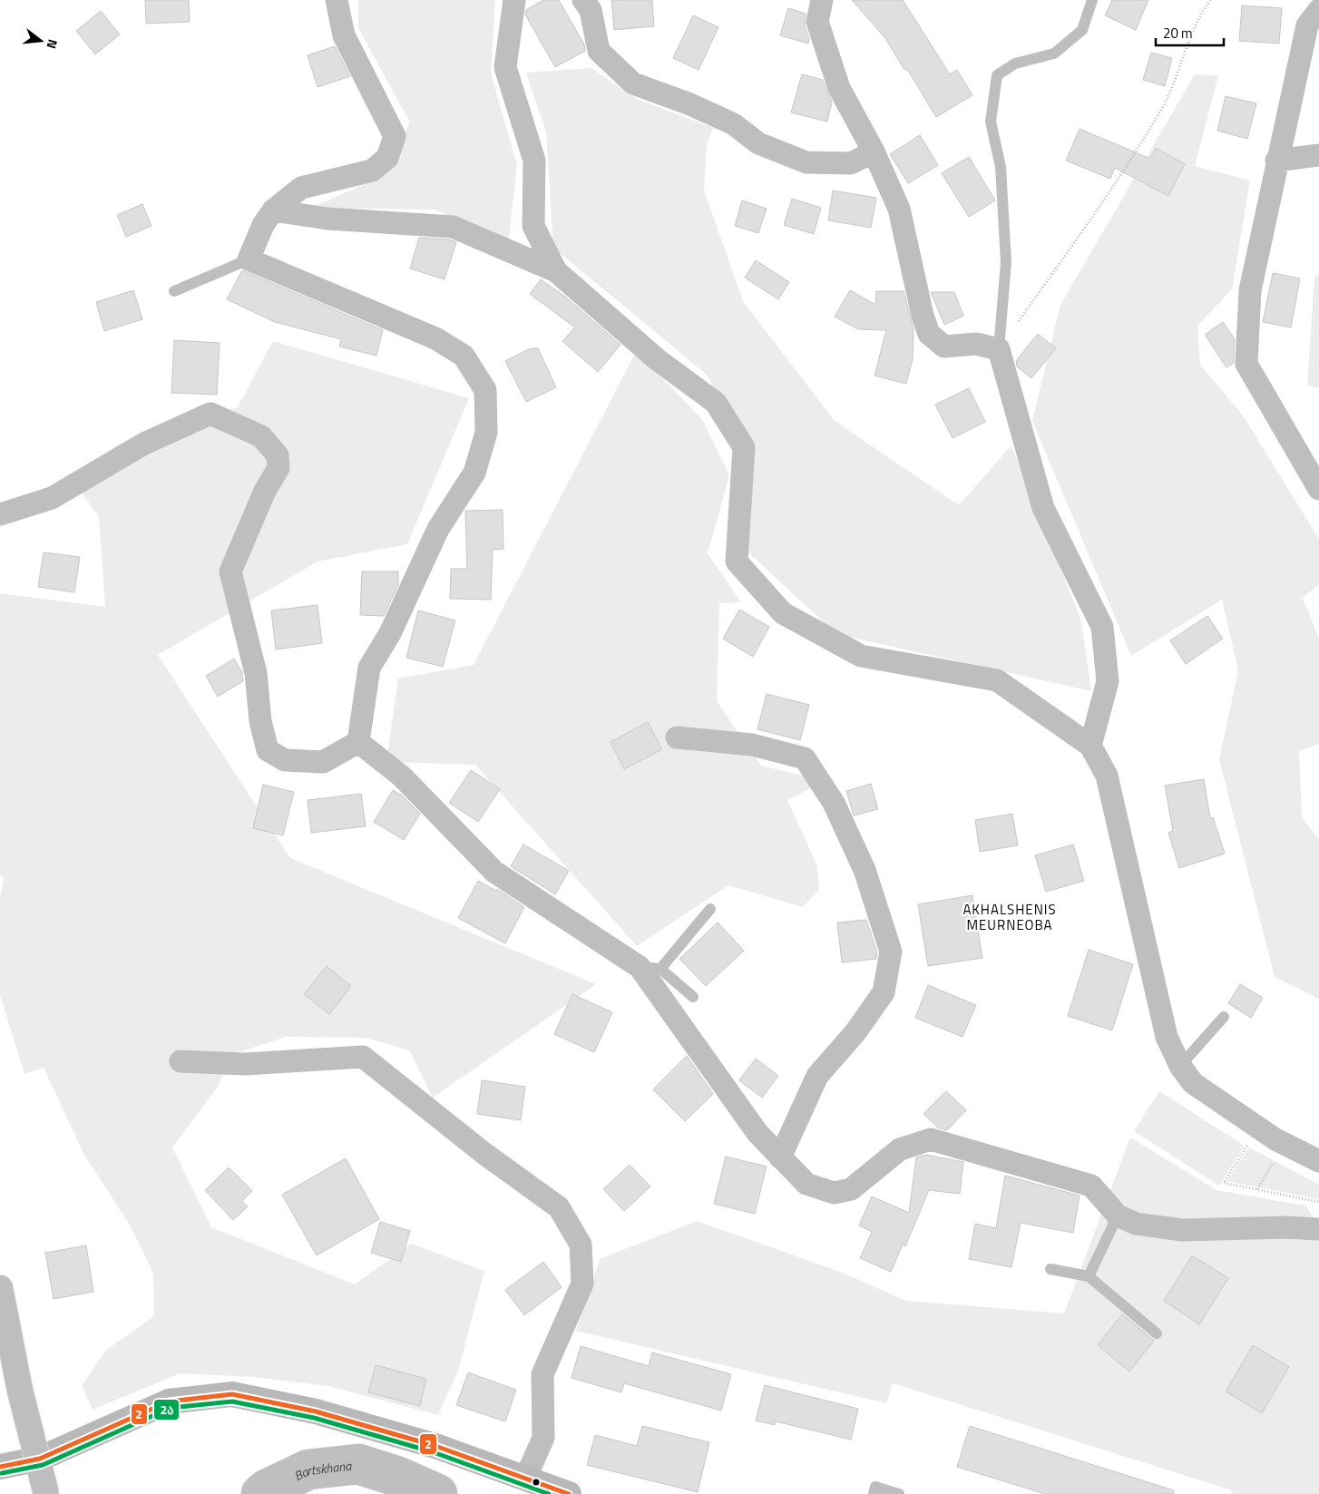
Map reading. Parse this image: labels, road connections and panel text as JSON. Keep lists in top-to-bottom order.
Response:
{
  "districts": ["AKHALSHENIS MEURNEOBA"],
  "water": ["Bartskhana"],
  "lines": ["transit line 2", "transit line 2ა"],
  "scale_bar": "20 m",
  "north": "right"
}
